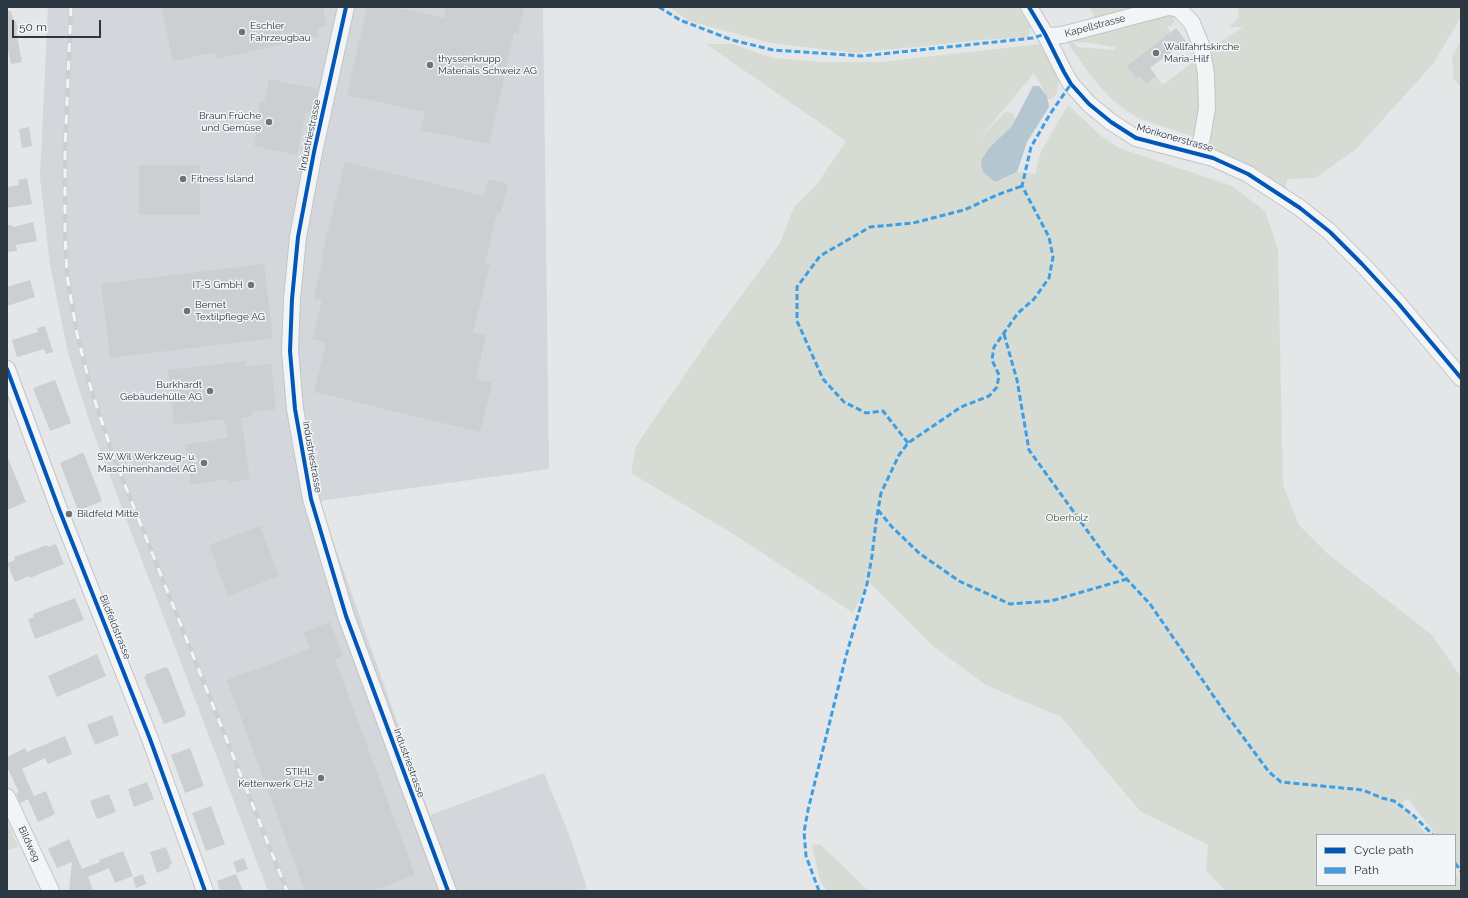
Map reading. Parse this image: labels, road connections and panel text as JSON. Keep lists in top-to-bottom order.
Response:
{
  "streets": {
    "street": [
      "Kapellstrasse",
      "Industriestrasse",
      "Mörikonerstrasse",
      "Bildfeldstrasse",
      "Bildweg"
    ]
  },
  "crossings": [
    ["Kapellstrasse", "Mörikonerstrasse"]
  ],
  "parks": ["Oberholz"],
  "places": [
    "Eschler Fahrzeugbau",
    "Wallfahrtskirche Maria-Hilf",
    "thyssenkrupp Materials Schweiz AG",
    "Braun Früche und Gemüse",
    "Fitness Island",
    "IT-S GmbH",
    "Bernet Textilpflege AG",
    "Burkhardt Gebäudehülle AG",
    "SW Wil Werkzeug- u. Maschinenhandel AG",
    "Bildfeld Mitte",
    "STIHL Kettenwerk CH2"
  ],
  "legend": ["Cycle path", "Path"],
  "scale_bar": "50 m"
}
